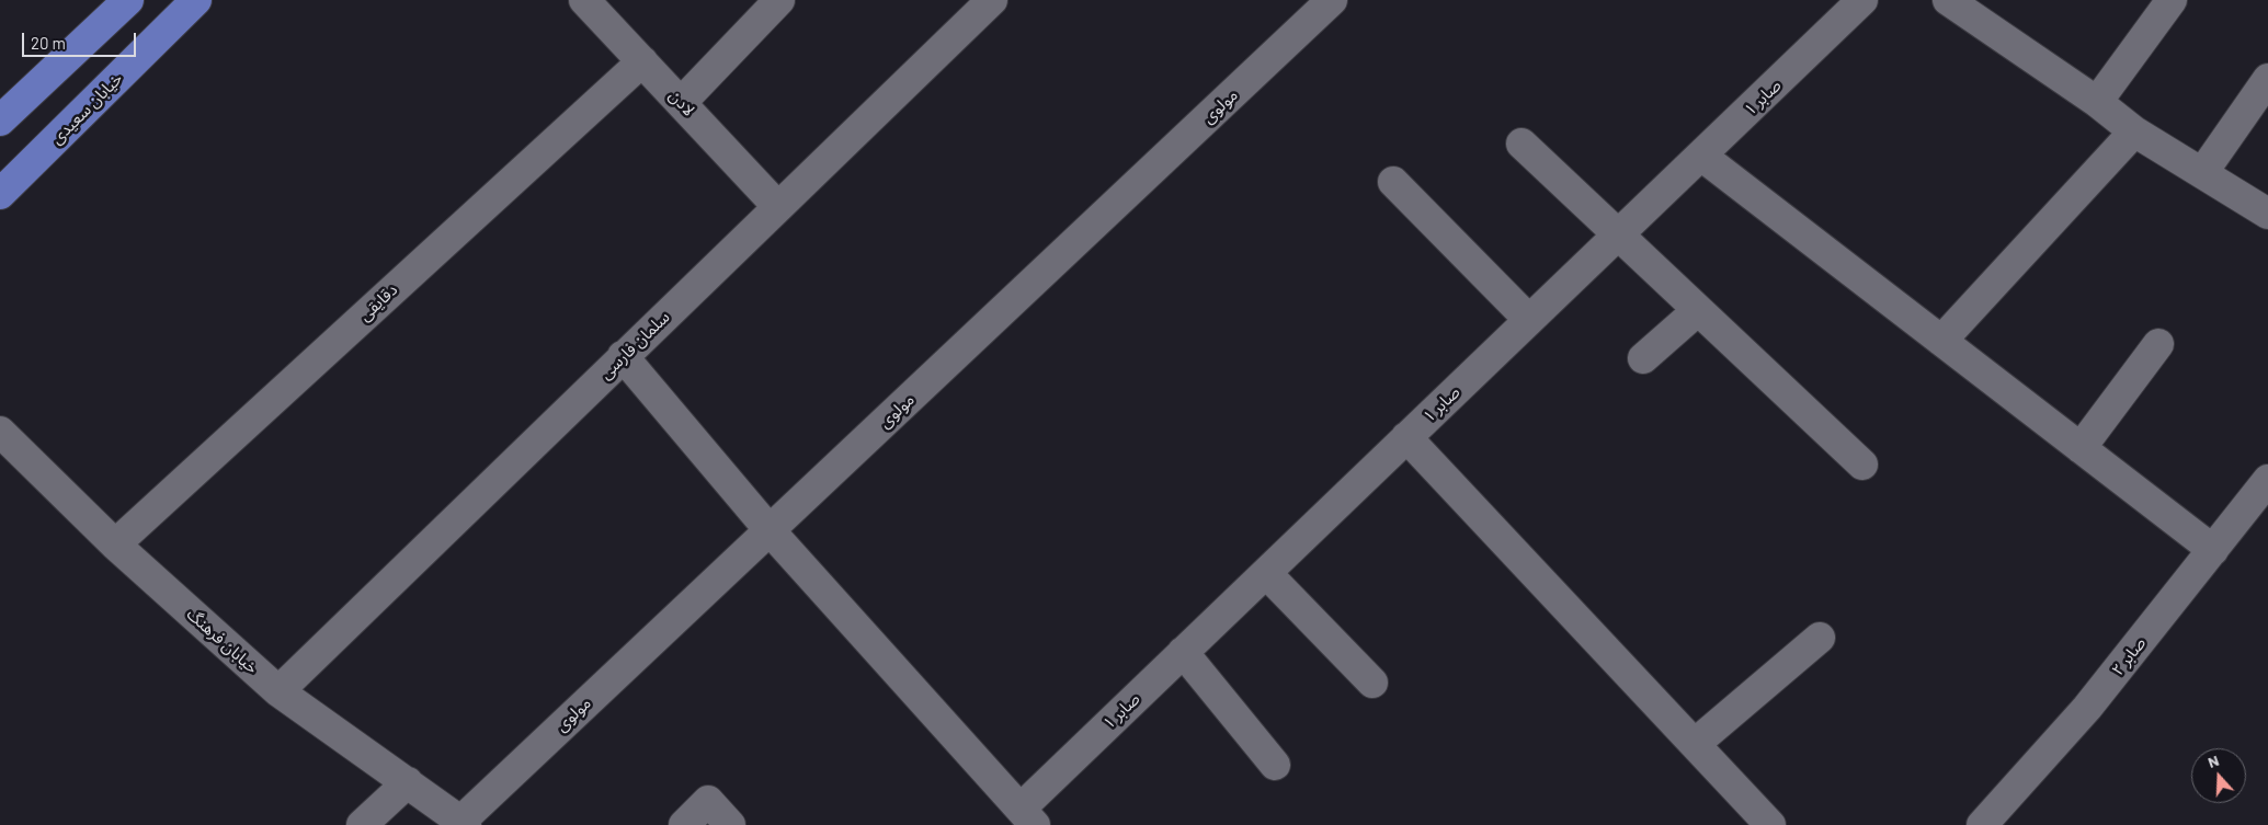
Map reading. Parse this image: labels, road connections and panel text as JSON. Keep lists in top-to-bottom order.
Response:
{
  "streets": {
    "main road": ["خیابان سعیدی"],
    "street": [
      "صابر ۱",
      "لادن",
      "مولوی",
      "دقایقی",
      "سلمان فارسی",
      "خیابان فرهنگ",
      "صابر ۲"
    ]
  },
  "crossings": [
    ["لادن", "دقایقی"],
    ["لادن", "سلمان فارسی"],
    ["مولوی", "خیابان فرهنگ"],
    ["دقایقی", "خیابان فرهنگ"],
    ["سلمان فارسی", "خیابان فرهنگ"]
  ],
  "scale_bar": "20 m",
  "north": "top"
}
